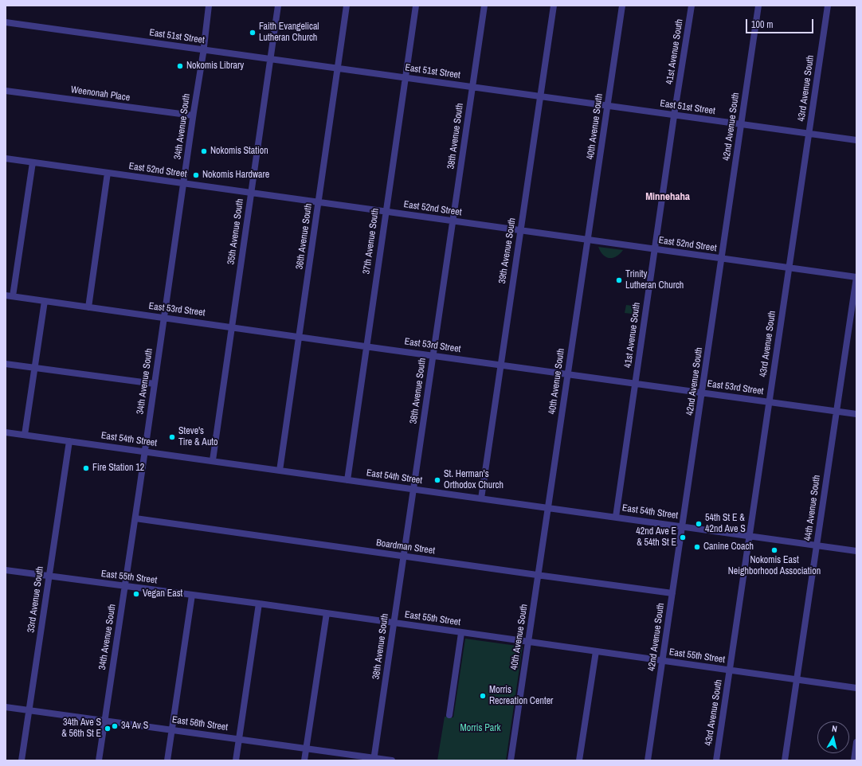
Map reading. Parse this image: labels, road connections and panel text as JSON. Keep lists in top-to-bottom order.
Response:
{
  "streets": {
    "street": [
      "East 51st Street",
      "41st Avenue South",
      "43rd Avenue South",
      "Weenonah Place",
      "34th Avenue South",
      "40th Avenue South",
      "42nd Avenue South",
      "38th Avenue South",
      "East 52nd Street",
      "35th Avenue South",
      "36th Avenue South",
      "37th Avenue South",
      "39th Avenue South",
      "East 53rd Street",
      "East 54th Street",
      "44th Avenue South",
      "Boardman Street",
      "East 55th Street",
      "33rd Avenue South",
      "East 56th Street"
    ]
  },
  "crossings": [
    ["East 51st Street", "41st Avenue South"],
    ["East 51st Street", "43rd Avenue South"],
    ["East 51st Street", "34th Avenue South"],
    ["East 51st Street", "40th Avenue South"],
    ["East 51st Street", "42nd Avenue South"],
    ["East 51st Street", "38th Avenue South"],
    ["East 51st Street", "35th Avenue South"],
    ["East 51st Street", "36th Avenue South"],
    ["East 51st Street", "37th Avenue South"],
    ["East 51st Street", "39th Avenue South"],
    ["41st Avenue South", "East 52nd Street"],
    ["41st Avenue South", "East 53rd Street"],
    ["41st Avenue South", "East 54th Street"],
    ["43rd Avenue South", "East 52nd Street"],
    ["43rd Avenue South", "East 53rd Street"],
    ["43rd Avenue South", "East 54th Street"],
    ["43rd Avenue South", "East 55th Street"],
    ["Weenonah Place", "34th Avenue South"],
    ["34th Avenue South", "East 52nd Street"],
    ["34th Avenue South", "East 53rd Street"],
    ["34th Avenue South", "East 54th Street"],
    ["34th Avenue South", "Boardman Street"],
    ["34th Avenue South", "East 55th Street"],
    ["34th Avenue South", "East 56th Street"],
    ["40th Avenue South", "East 52nd Street"],
    ["40th Avenue South", "East 53rd Street"],
    ["40th Avenue South", "East 54th Street"],
    ["40th Avenue South", "Boardman Street"],
    ["40th Avenue South", "East 55th Street"],
    ["42nd Avenue South", "East 52nd Street"],
    ["42nd Avenue South", "East 53rd Street"],
    ["42nd Avenue South", "East 54th Street"],
    ["42nd Avenue South", "Boardman Street"],
    ["42nd Avenue South", "East 55th Street"],
    ["38th Avenue South", "East 52nd Street"],
    ["38th Avenue South", "East 53rd Street"],
    ["38th Avenue South", "East 54th Street"],
    ["38th Avenue South", "Boardman Street"],
    ["38th Avenue South", "East 55th Street"],
    ["38th Avenue South", "East 56th Street"],
    ["East 52nd Street", "35th Avenue South"],
    ["East 52nd Street", "36th Avenue South"],
    ["East 52nd Street", "37th Avenue South"],
    ["East 52nd Street", "39th Avenue South"],
    ["East 52nd Street", "44th Avenue South"],
    ["35th Avenue South", "East 53rd Street"],
    ["35th Avenue South", "East 54th Street"],
    ["36th Avenue South", "East 53rd Street"],
    ["36th Avenue South", "East 54th Street"],
    ["37th Avenue South", "East 53rd Street"],
    ["37th Avenue South", "East 54th Street"],
    ["39th Avenue South", "East 53rd Street"],
    ["39th Avenue South", "East 54th Street"],
    ["East 53rd Street", "44th Avenue South"],
    ["East 54th Street", "44th Avenue South"],
    ["East 54th Street", "33rd Avenue South"],
    ["44th Avenue South", "East 55th Street"],
    ["East 55th Street", "33rd Avenue South"],
    ["33rd Avenue South", "East 56th Street"]
  ],
  "districts": ["Minnehaha"],
  "parks": ["Morris Park"],
  "places": [
    "Faith Evangelical Lutheran Church",
    "Nokomis Library",
    "Nokomis Station",
    "Nokomis Hardware",
    "Trinity Lutheran Church",
    "Steve's Tire & Auto",
    "Fire Station 12",
    "St. Herman's Orthodox Church",
    "54th St E & 42nd Ave S",
    "42nd Ave E & 54th St E",
    "Canine Coach",
    "Nokomis East Neighborhood Association",
    "Vegan East",
    "Morris Recreation Center",
    "34 Av S",
    "34th Ave S & 56th St E"
  ],
  "scale_bar": "100 m",
  "north": "top"
}
